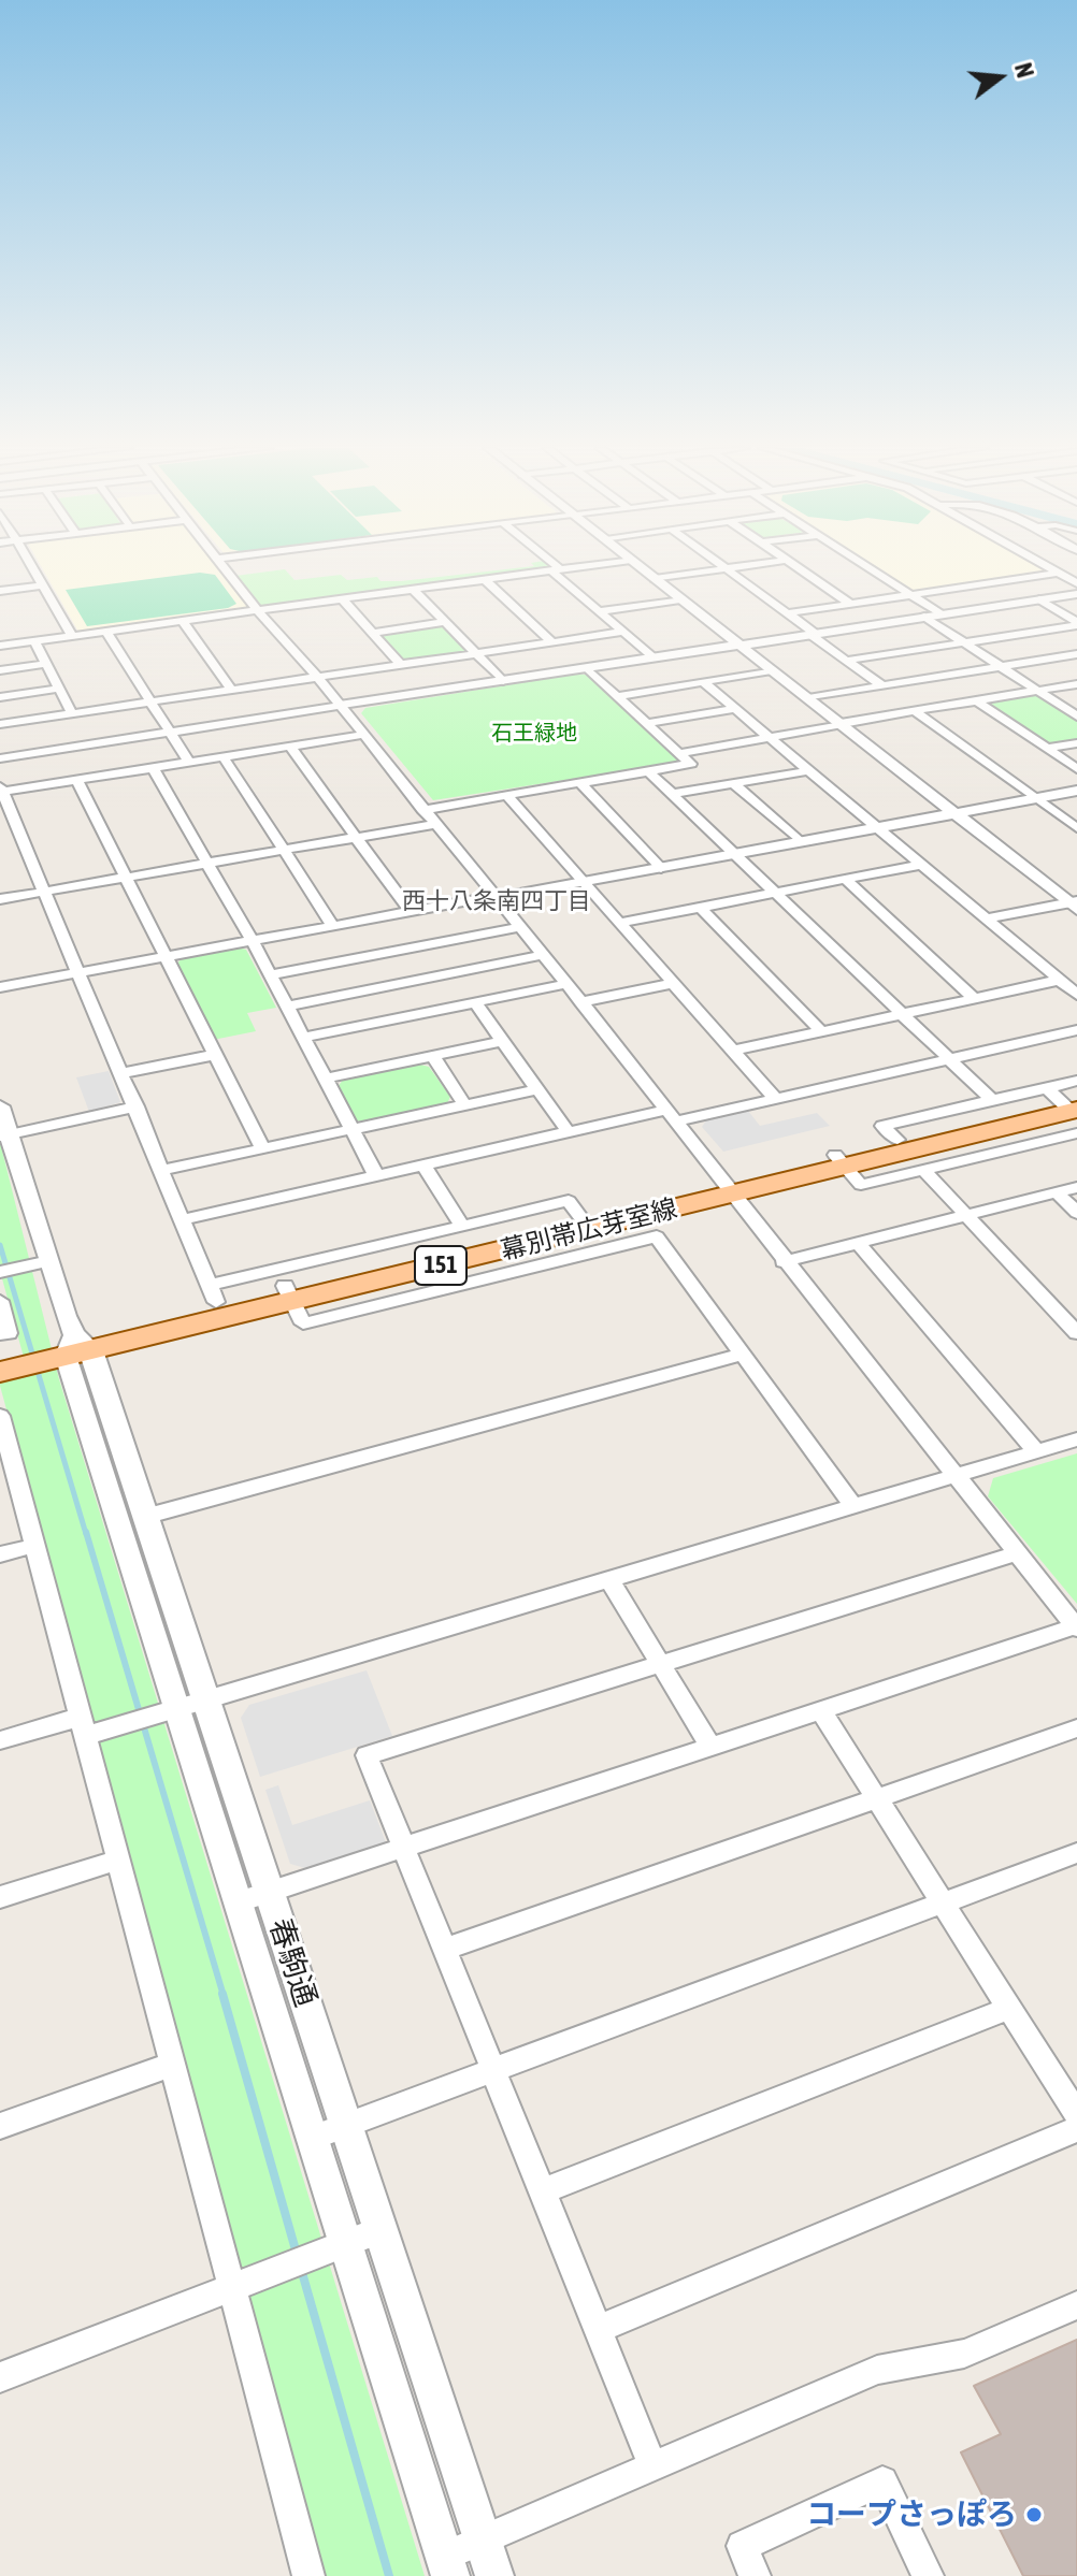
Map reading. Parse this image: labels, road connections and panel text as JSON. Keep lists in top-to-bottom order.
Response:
{
  "streets": {
    "main road": ["幕別帯広芽室線", "151"],
    "street": ["春駒通"]
  },
  "crossings": [
    ["幕別帯広芽室線", "春駒通"]
  ],
  "districts": ["西十八条南四丁目"],
  "parks": ["石王緑地"],
  "places": ["コープさっぽろ"],
  "north": "right"
}
